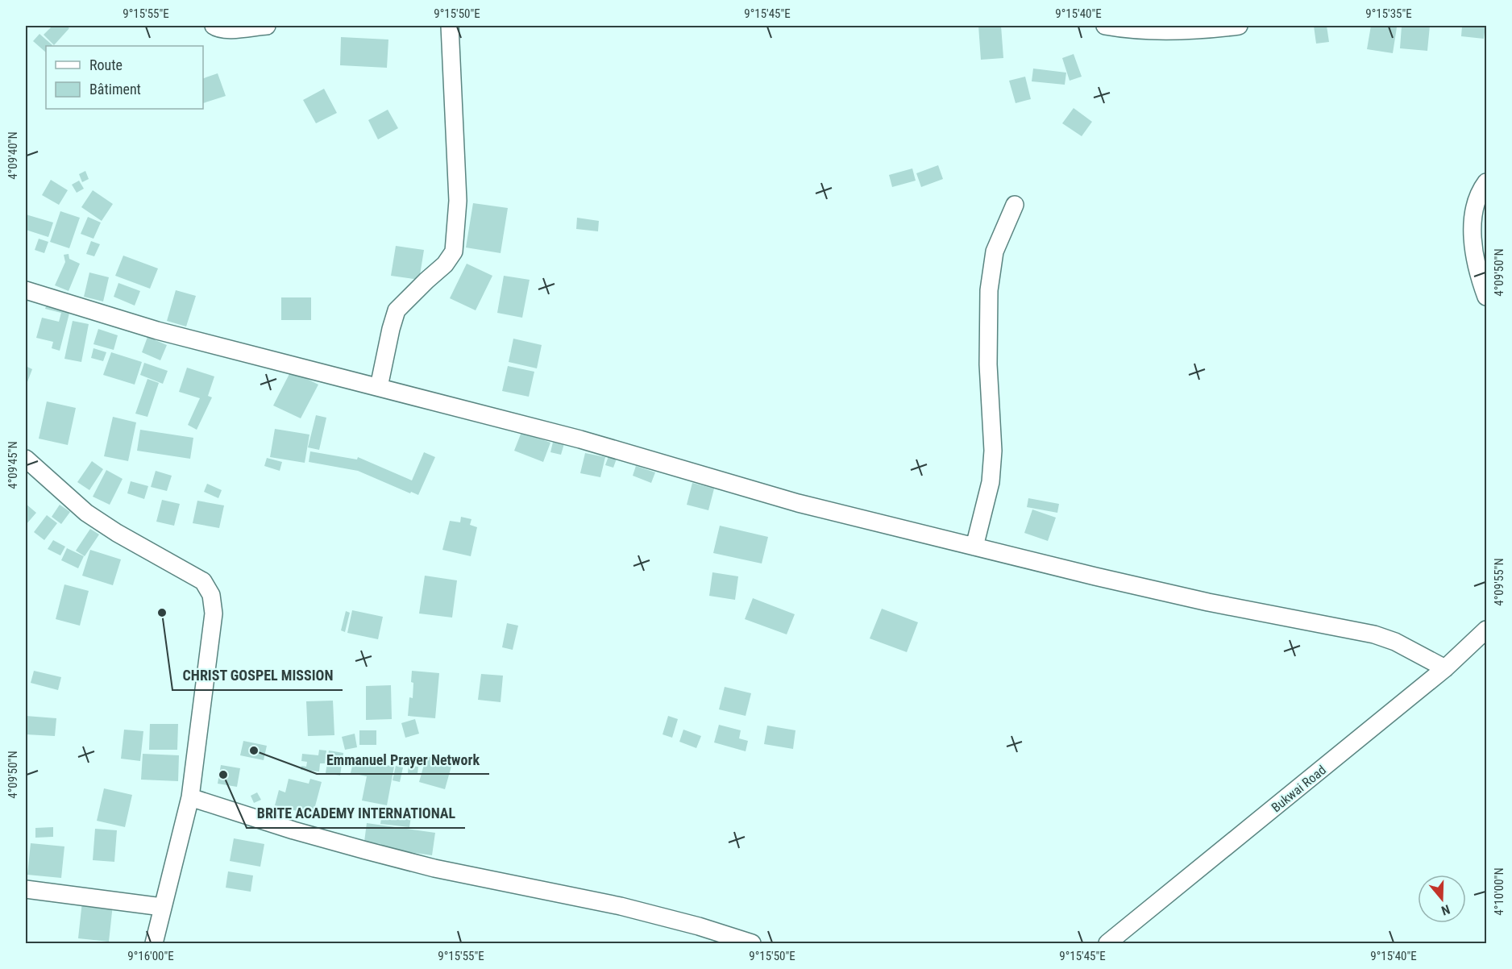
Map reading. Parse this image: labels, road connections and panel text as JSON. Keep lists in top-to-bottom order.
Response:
{
  "streets": {
    "street": ["Bukwai Road"]
  },
  "places": ["CHRIST GOSPEL MISSION", "Emmanuel Prayer Network", "BRITE ACADEMY INTERNATIONAL"],
  "legend": ["Route", "Bâtiment"],
  "north": "bottom",
  "coordinates": [
    "9°15'55\"E",
    "9°15'50\"E",
    "9°15'45\"E",
    "9°15'40\"E",
    "9°15'35\"E",
    "4°09'40\"N",
    "4°09'50\"N",
    "4°09'45\"N",
    "4°09'55\"N",
    "4°10'00\"N",
    "9°16'00\"E"
  ]
}
